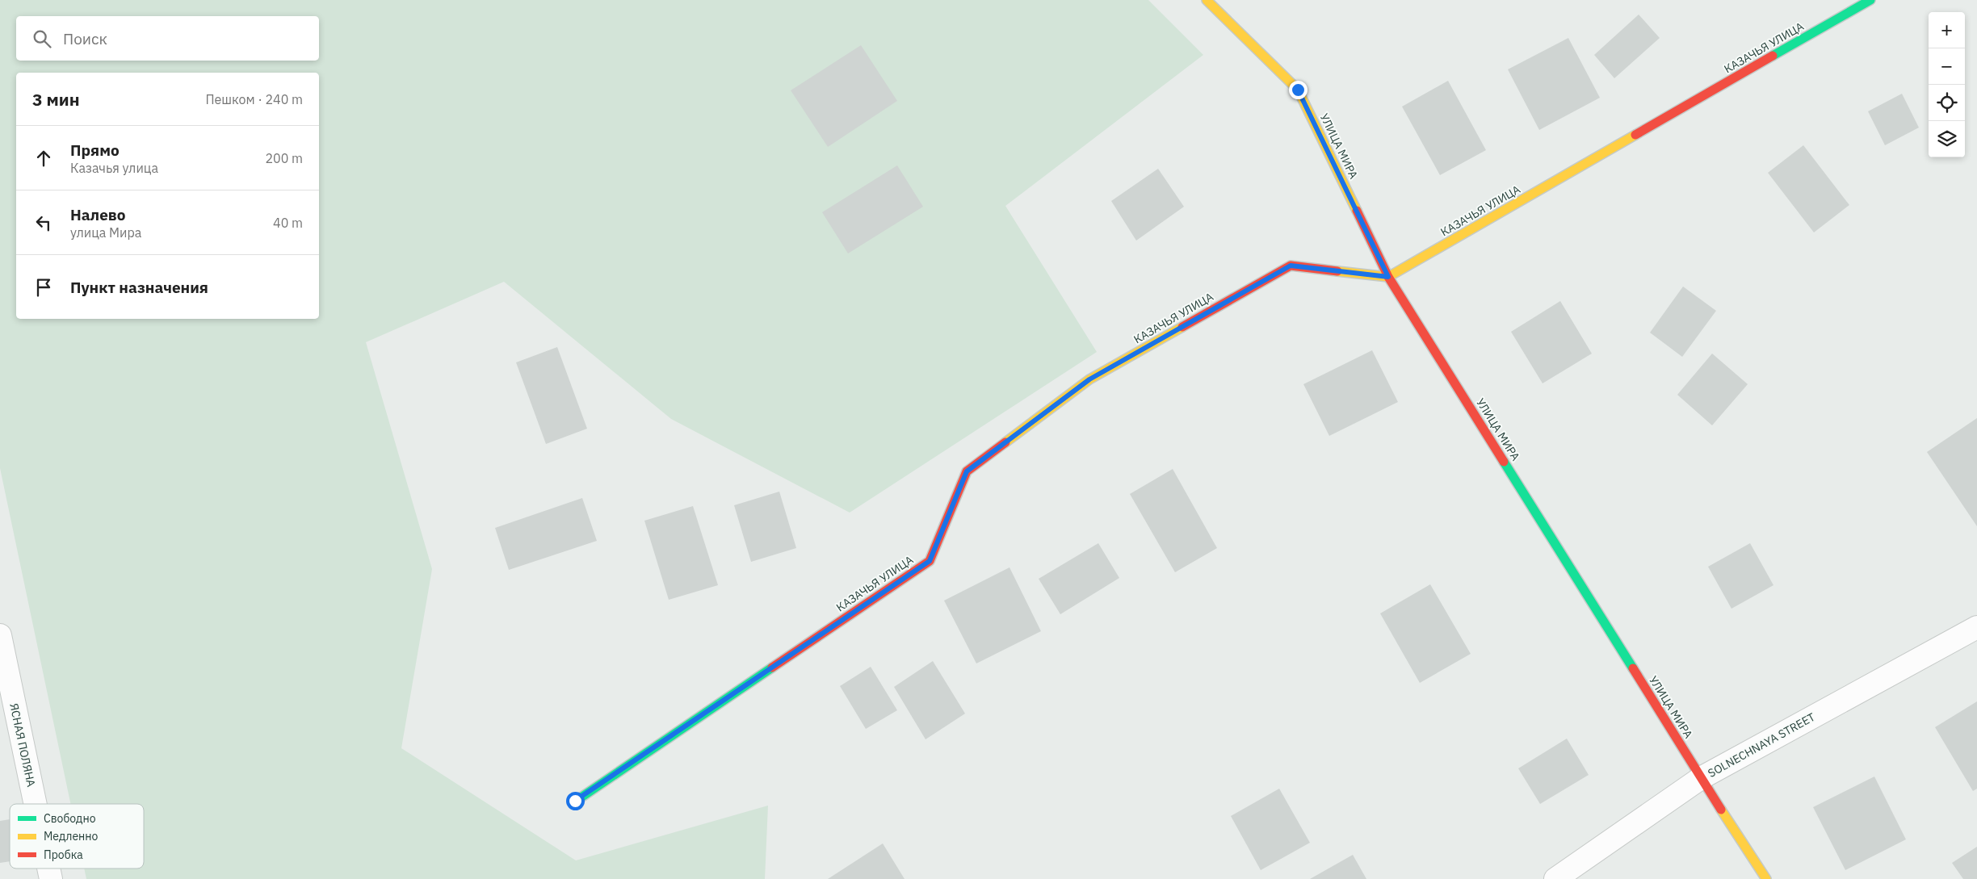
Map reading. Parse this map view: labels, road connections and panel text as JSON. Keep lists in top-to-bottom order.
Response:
{
  "streets": {
    "street": [
      "КАЗАЧЬЯ УЛИЦА",
      "УЛИЦА МИРА",
      "ЯСНАЯ ПОЛЯНА",
      "SOLNECHNAYA STREET"
    ]
  },
  "crossings": [
    ["КАЗАЧЬЯ УЛИЦА", "УЛИЦА МИРА"],
    ["УЛИЦА МИРА", "SOLNECHNAYA STREET"]
  ],
  "legend": ["Свободно", "Медленно", "Пробка"],
  "page": {
    "map_buttons": ["+", "−"],
    "search": "Поиск",
    "heading": ["3 мин", "Пешком · 240 m"],
    "list": [
      ["Прямо", "Казачья улица", "200 m"],
      ["Налево", "улица Мира", "40 m"],
      "Пункт назначения"
    ]
  }
}
